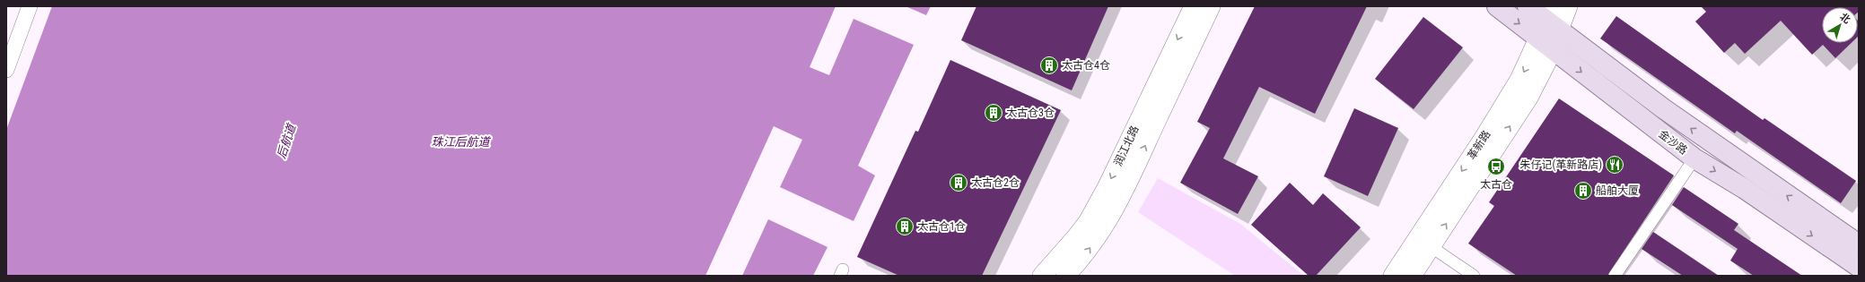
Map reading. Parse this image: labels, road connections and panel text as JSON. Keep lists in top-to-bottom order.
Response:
{
  "streets": {
    "main road": ["金沙路"],
    "street": ["革新路", "润江北路"]
  },
  "crossings": [
    ["金沙路", "革新路"]
  ],
  "water": ["后航道", "珠江后航道"],
  "places": {
    "building": [
      "太古仓4仓",
      "太古仓3仓",
      "太古仓2仓",
      "船舶大厦",
      "太古仓1仓"
    ],
    "restaurant": ["朱仔记(革新路店)"],
    "bus stop": ["太古仓"]
  },
  "north": "top right"
}
